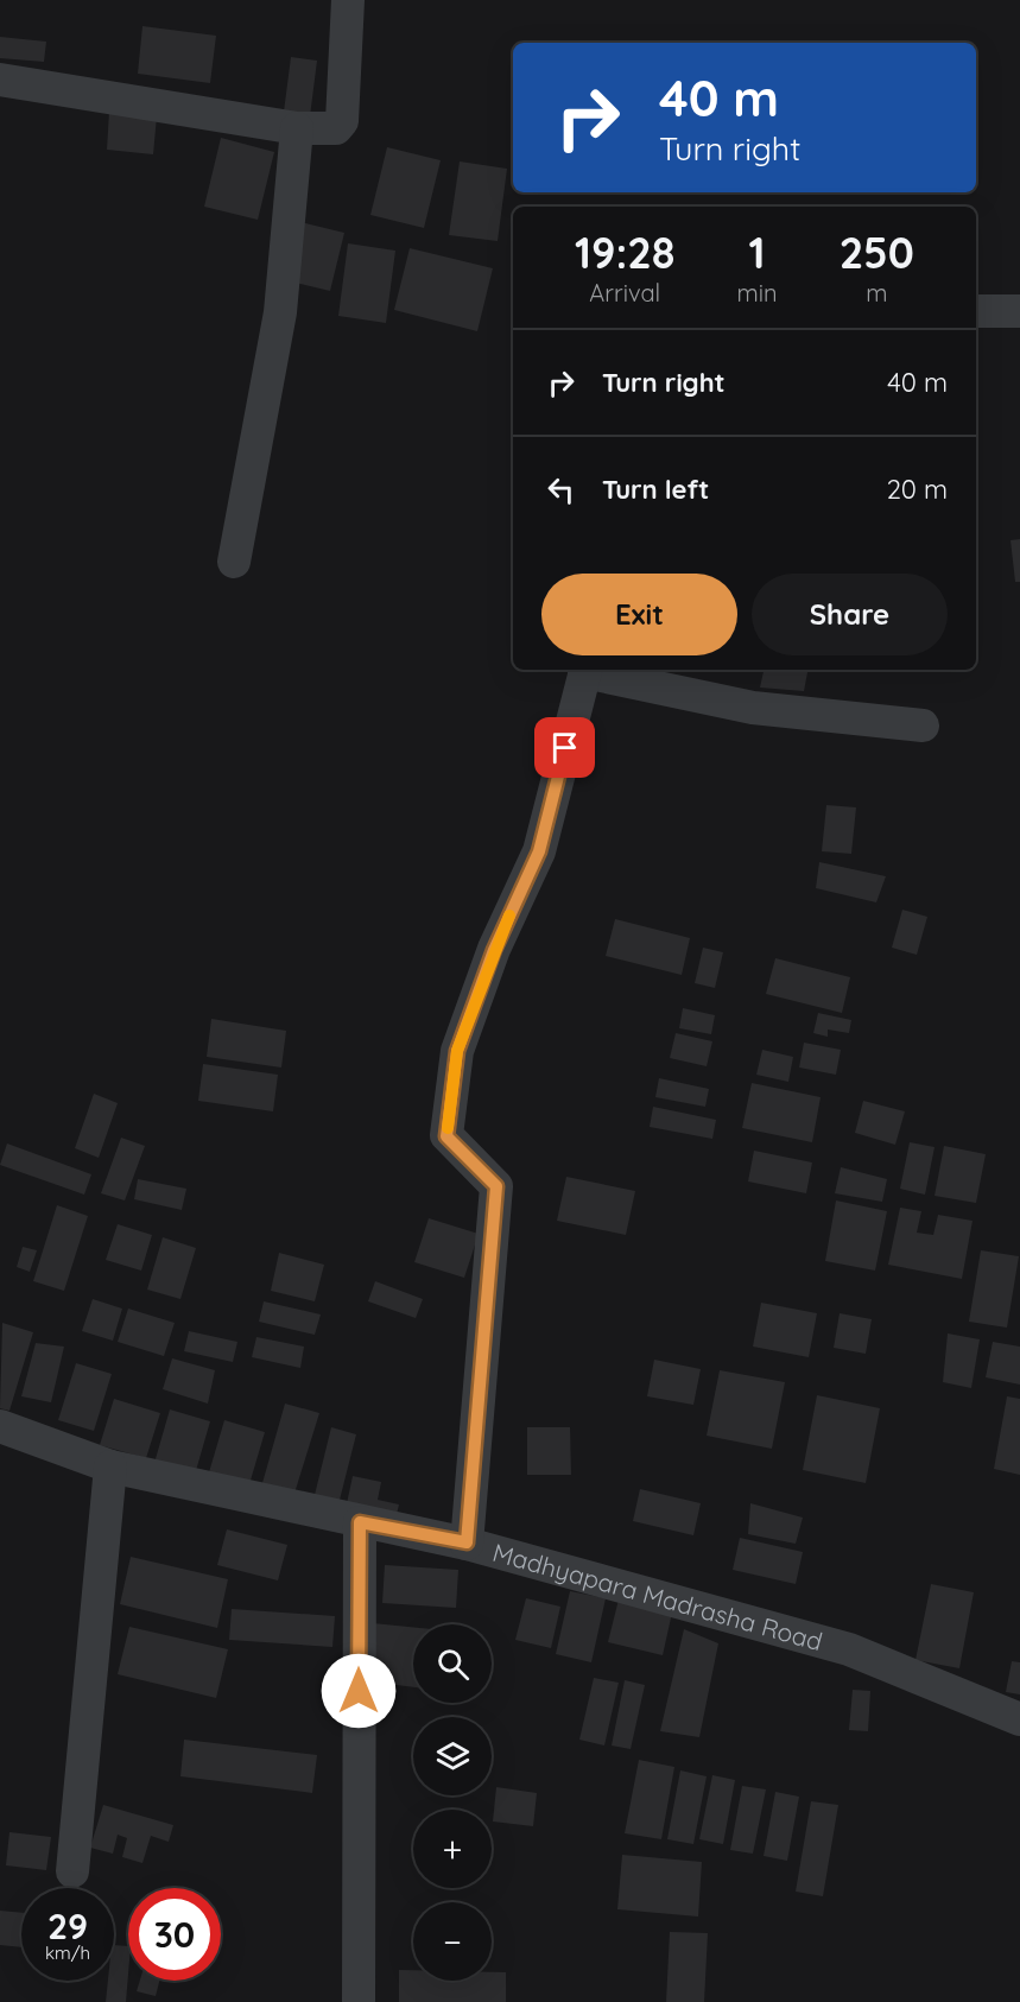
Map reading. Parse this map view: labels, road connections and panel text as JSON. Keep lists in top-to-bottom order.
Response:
{
  "streets": {
    "street": ["Madhyapara Madrasha Road"]
  },
  "page": {
    "turn": ["40 m", "Turn right"],
    "eta": [
      "19:28",
      "Arrival",
      "1",
      "min",
      "250",
      "m"
    ],
    "list": [
      {
        "name": "Turn right",
        "value": "40 m"
      },
      {
        "name": "Turn left",
        "value": "20 m"
      }
    ],
    "buttons": ["Exit", "Share"],
    "map_buttons": ["+", "−"],
    "speed": "29 km/h",
    "limit": "30"
  }
}
